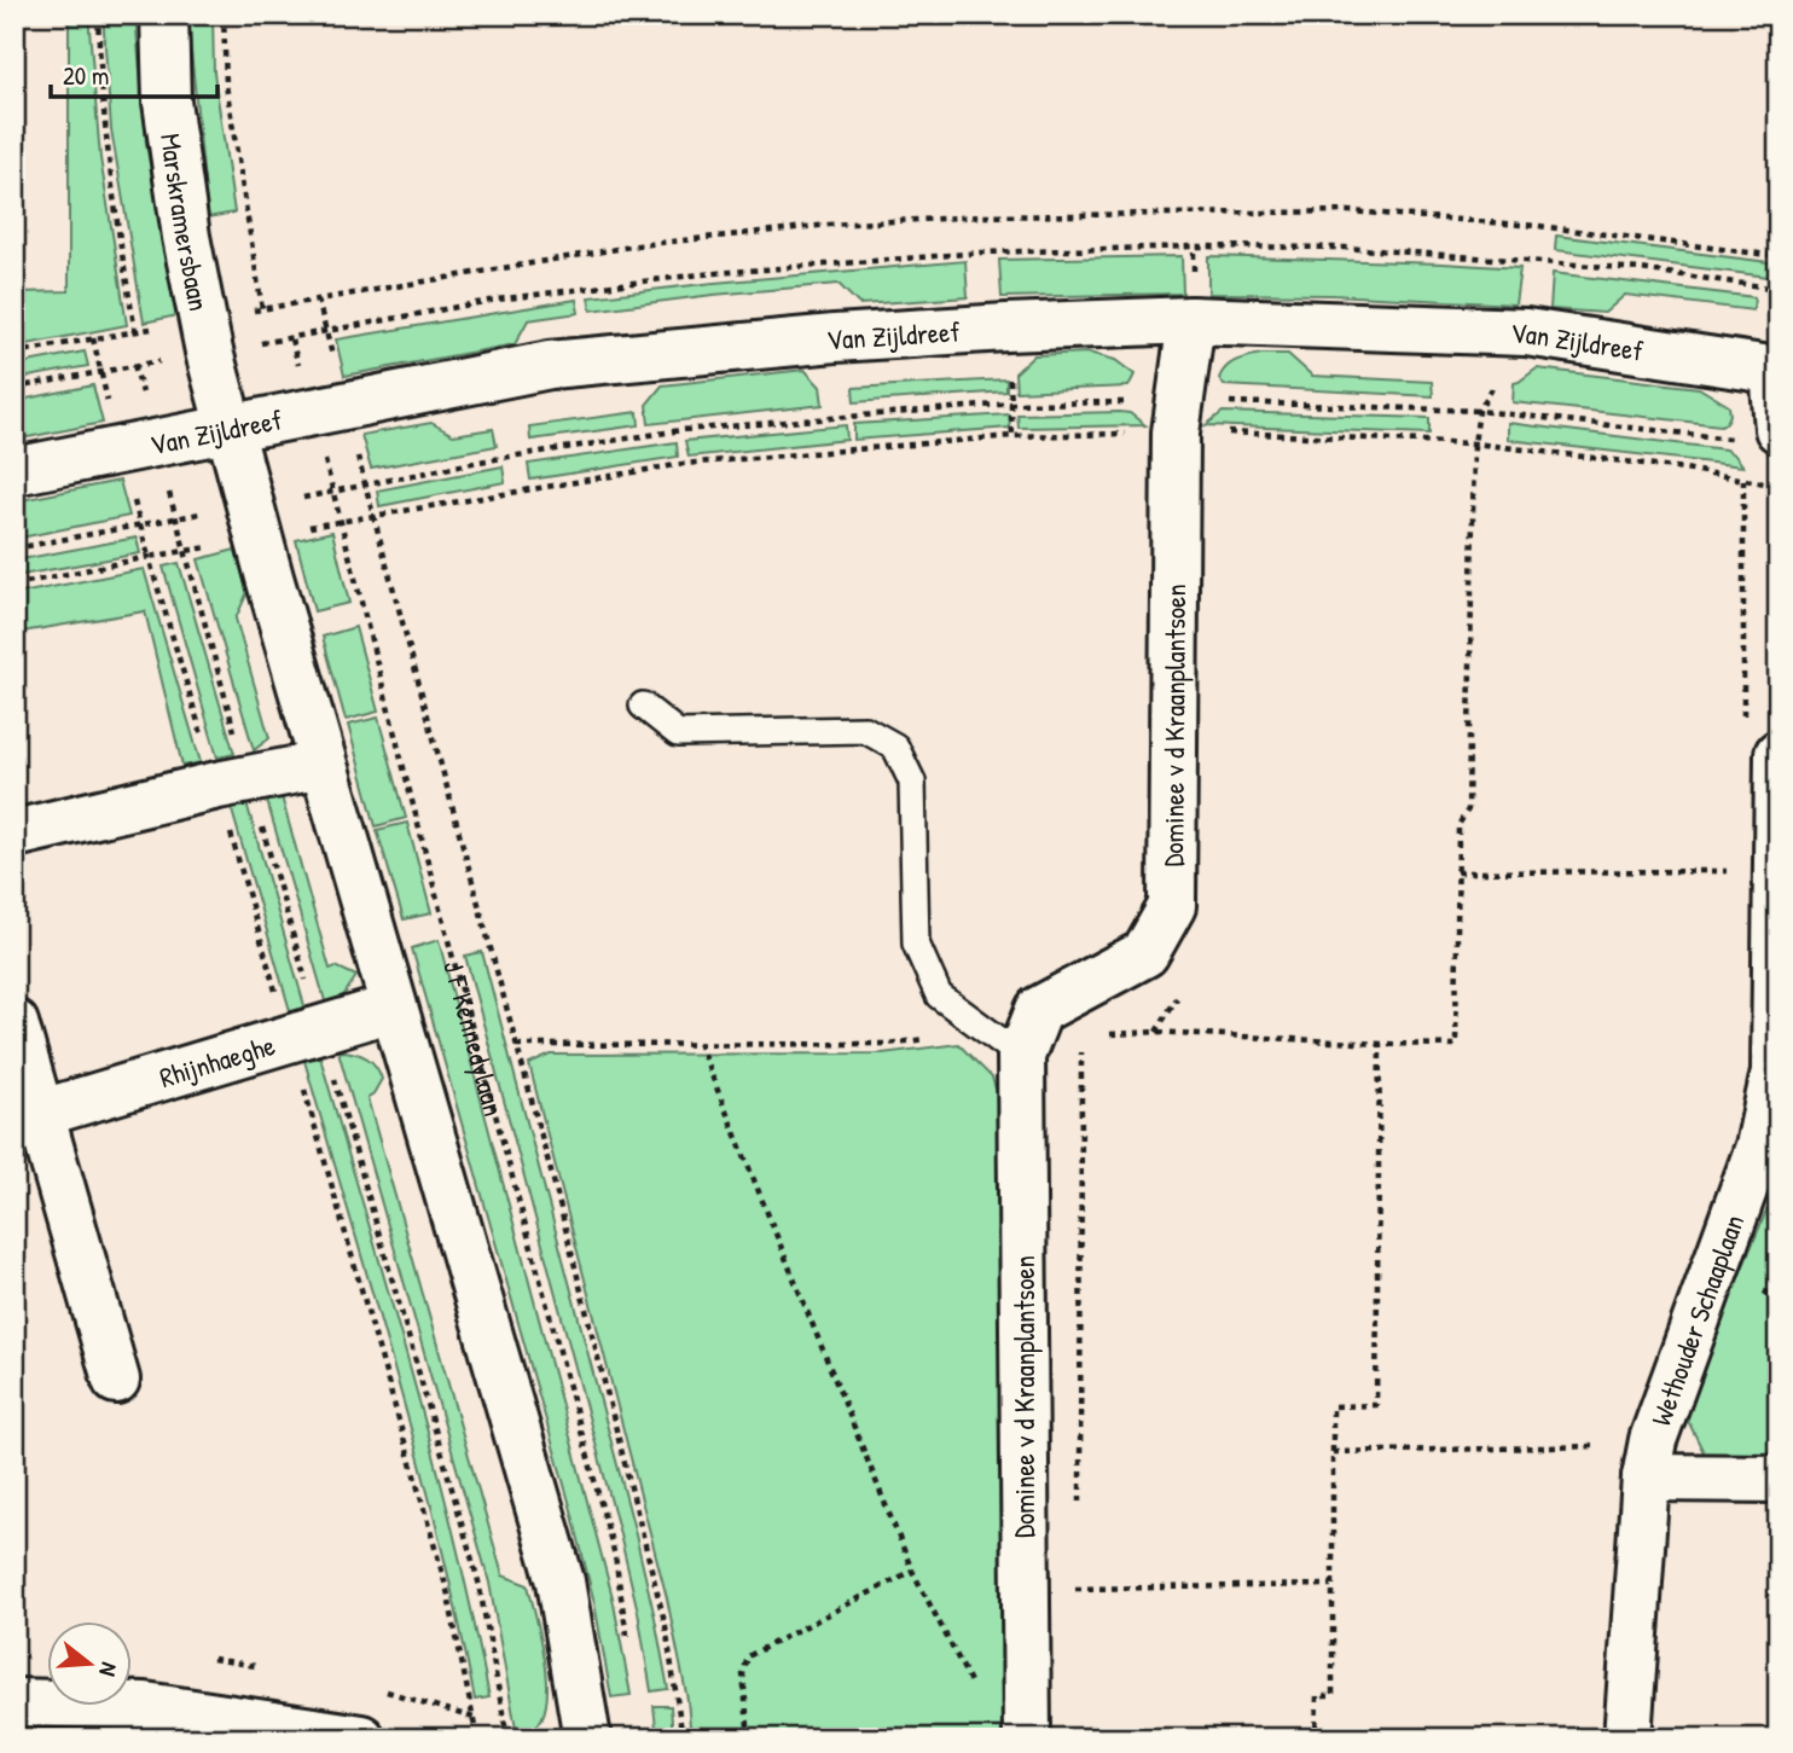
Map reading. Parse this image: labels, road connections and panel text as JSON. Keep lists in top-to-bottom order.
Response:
{
  "streets": {
    "street": [
      "Marskramersbaan",
      "Van Zijldreef",
      "Dominee v d Kraanplantsoen",
      "Rhijnhaeghe",
      "Wethouder Schaaplaan"
    ],
    "path": ["J F Kennedylaan"]
  },
  "crossings": [
    ["Marskramersbaan", "Van Zijldreef"],
    ["Van Zijldreef", "Dominee v d Kraanplantsoen"],
    ["Van Zijldreef", "J F Kennedylaan"]
  ],
  "scale_bar": "20 m",
  "north": "right"
}
